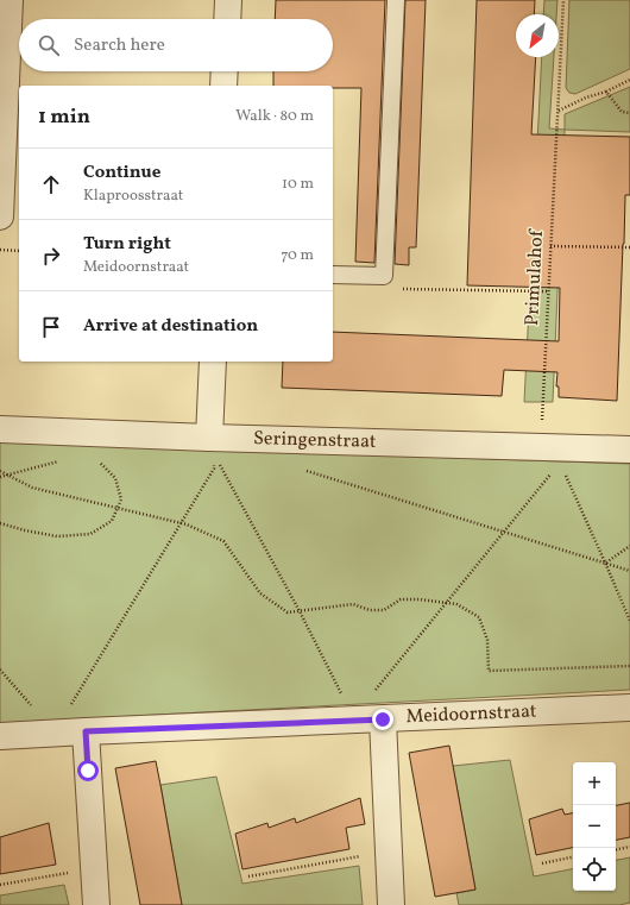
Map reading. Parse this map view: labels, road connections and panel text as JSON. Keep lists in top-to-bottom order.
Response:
{
  "streets": {
    "street": ["Seringenstraat", "Meidoornstraat"],
    "path": ["Primulahof"]
  },
  "crossings": [
    ["Primulahof", "Seringenstraat"]
  ],
  "north": "bottom left",
  "page": {
    "search": "Search here",
    "heading": ["1 min", "Walk · 80 m"],
    "list": [
      ["Continue", "Klaproosstraat", "10 m"],
      ["Turn right", "Meidoornstraat", "70 m"],
      "Arrive at destination"
    ],
    "map_buttons": ["+", "−"]
  }
}
